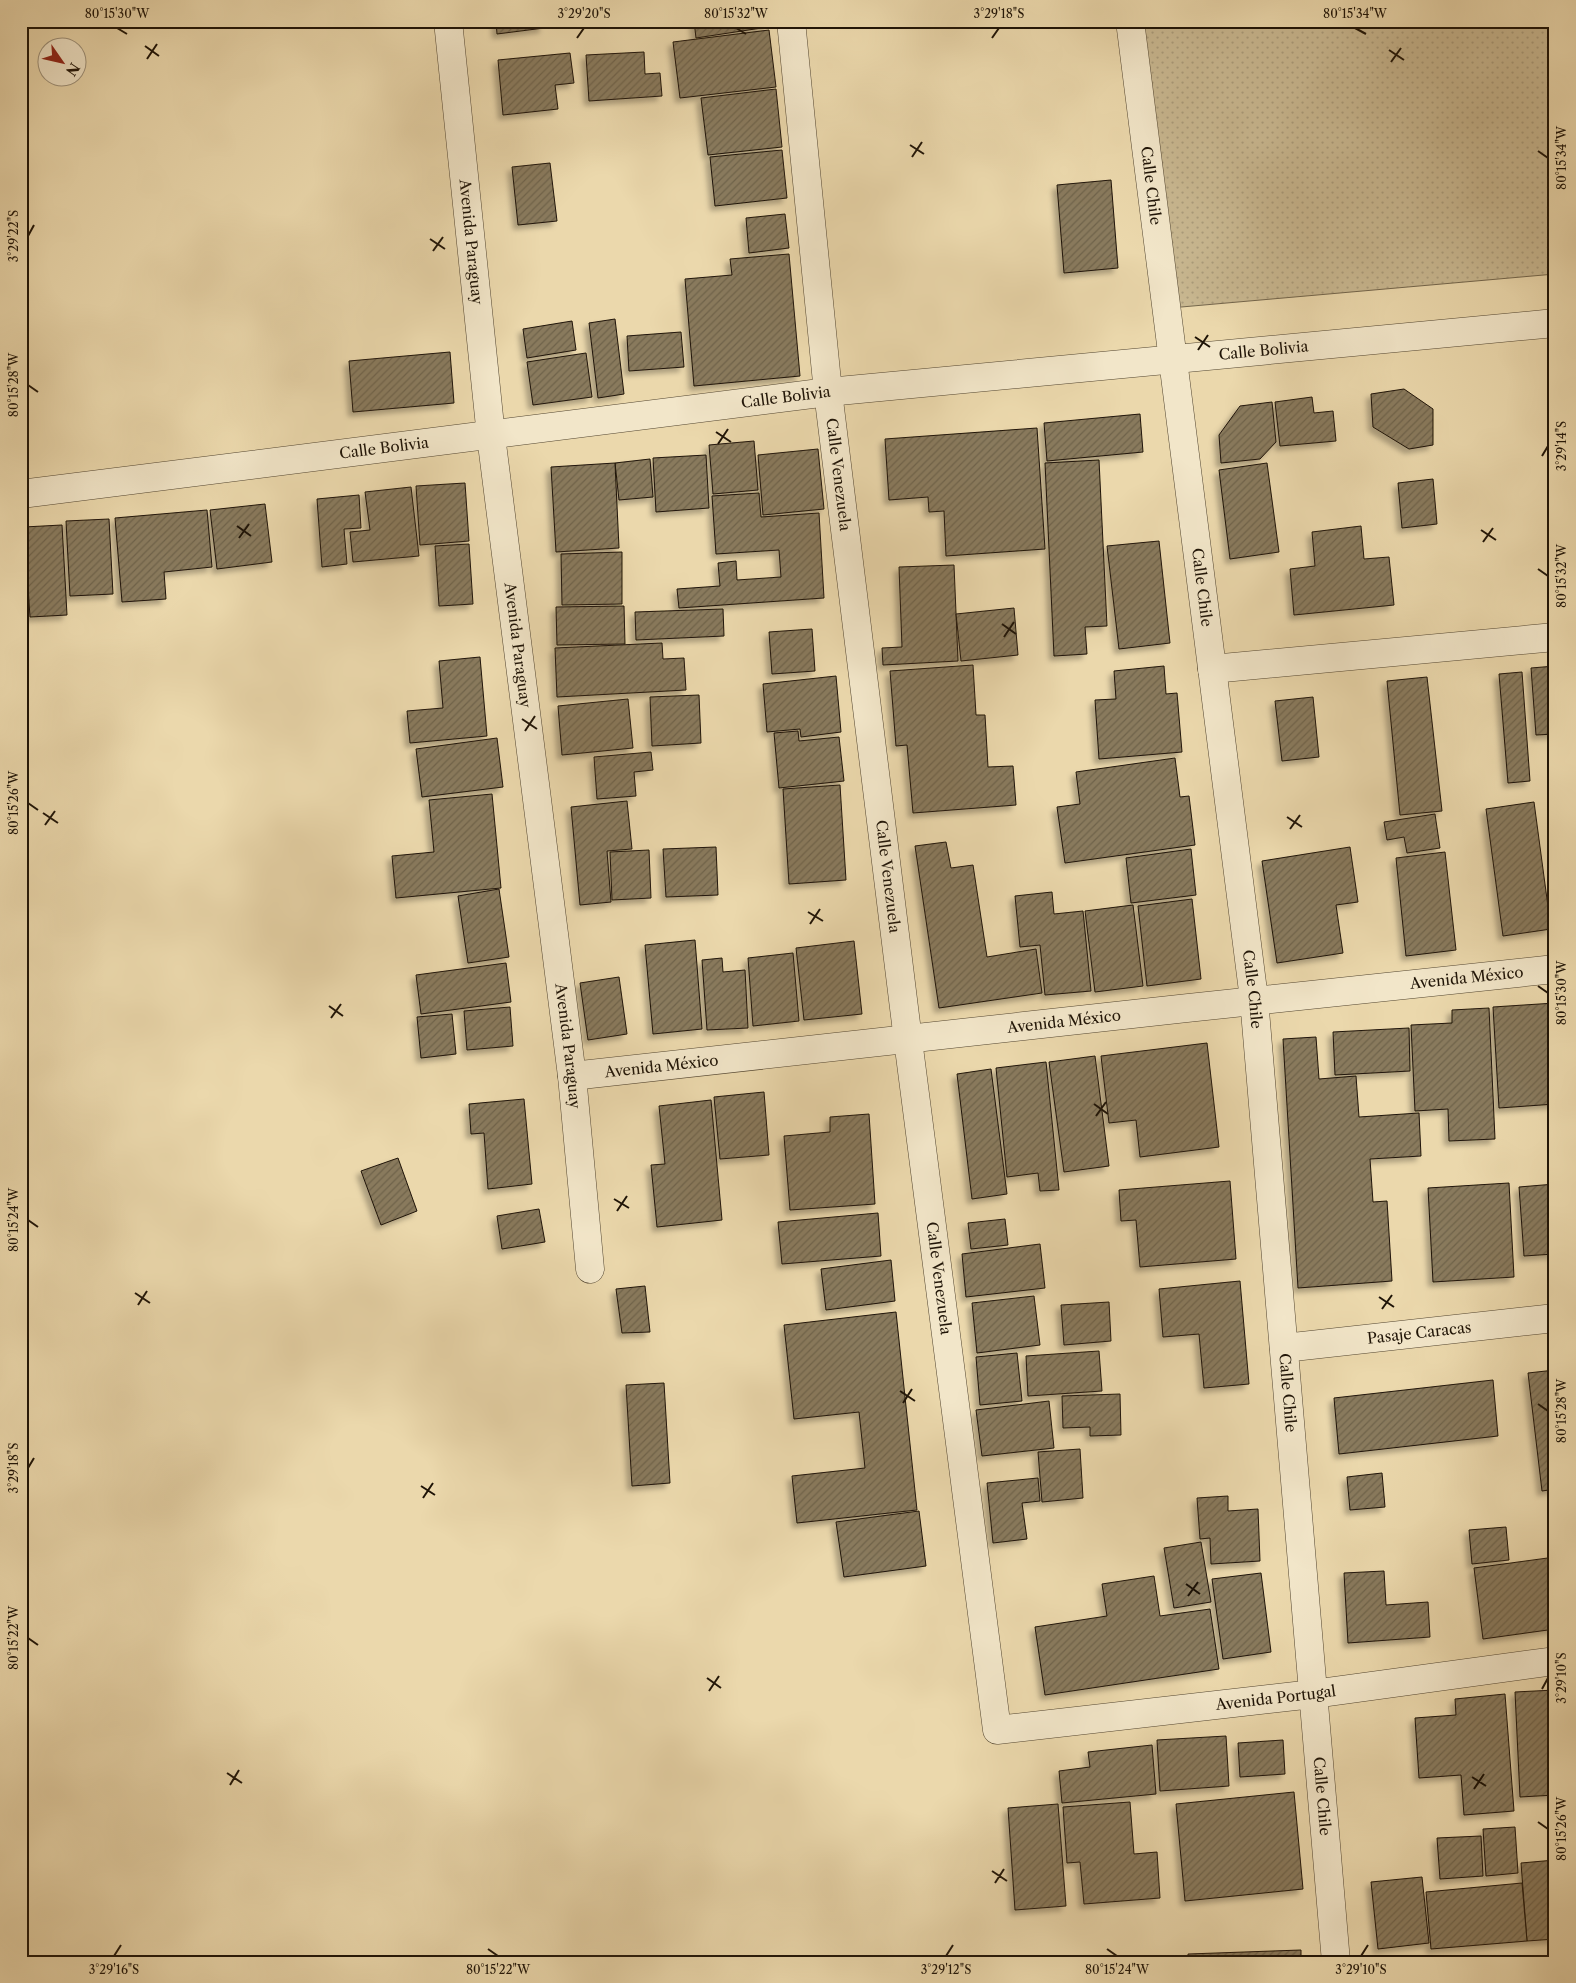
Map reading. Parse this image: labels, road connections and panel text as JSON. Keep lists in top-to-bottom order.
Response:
{
  "streets": {
    "street": [
      "Calle Chile",
      "Avenida Paraguay",
      "Calle Bolivia",
      "Calle Venezuela",
      "Avenida México",
      "Pasaje Caracas",
      "Avenida Portugal"
    ]
  },
  "crossings": [
    ["Calle Chile", "Calle Bolivia"],
    ["Calle Chile", "Avenida México"],
    ["Calle Chile", "Pasaje Caracas"],
    ["Calle Chile", "Avenida Portugal"],
    ["Avenida Paraguay", "Calle Bolivia"],
    ["Avenida Paraguay", "Avenida México"],
    ["Calle Bolivia", "Calle Venezuela"],
    ["Calle Venezuela", "Avenida México"],
    ["Calle Venezuela", "Avenida Portugal"]
  ],
  "north": "bottom right",
  "coordinates": [
    "80°15'30\"W",
    "3°29'20\"S",
    "80°15'32\"W",
    "3°29'18\"S",
    "80°15'34\"W",
    "3°29'22\"S",
    "80°15'28\"W",
    "3°29'14\"S",
    "80°15'26\"W",
    "80°15'24\"W",
    "80°15'22\"W",
    "3°29'10\"S",
    "3°29'16\"S",
    "3°29'12\"S"
  ]
}
